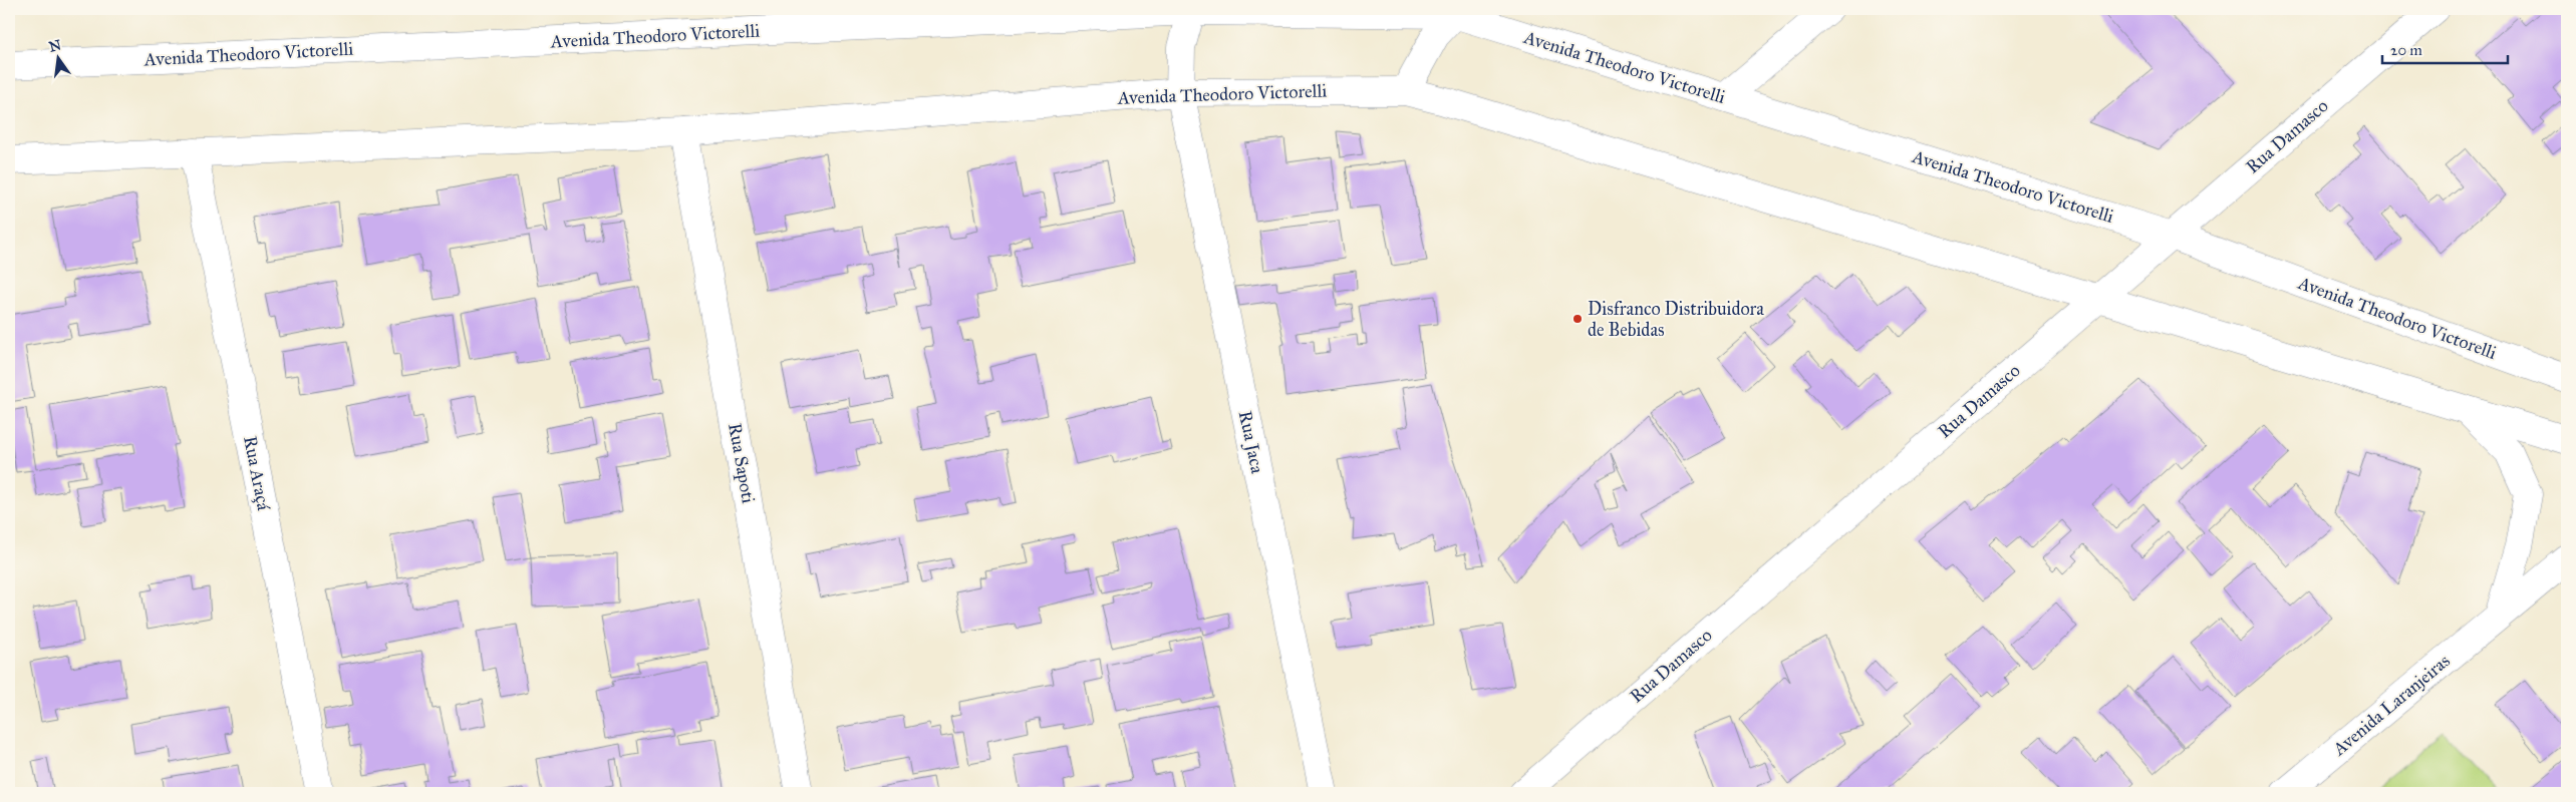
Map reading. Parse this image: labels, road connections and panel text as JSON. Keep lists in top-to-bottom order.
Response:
{
  "streets": {
    "main road": [
      "Avenida Theodoro Victorelli",
      "Rua Damasco",
      "Rua Jaca",
      "Rua Sapoti",
      "Rua Araçá",
      "Avenida Laranjeiras"
    ]
  },
  "crossings": [
    ["Avenida Theodoro Victorelli", "Rua Damasco"],
    ["Avenida Theodoro Victorelli", "Rua Jaca"],
    ["Avenida Theodoro Victorelli", "Rua Sapoti"],
    ["Avenida Theodoro Victorelli", "Rua Araçá"]
  ],
  "places": ["Disfranco Distribuidora de Bebidas"],
  "scale_bar": "20 m",
  "north": "top"
}
